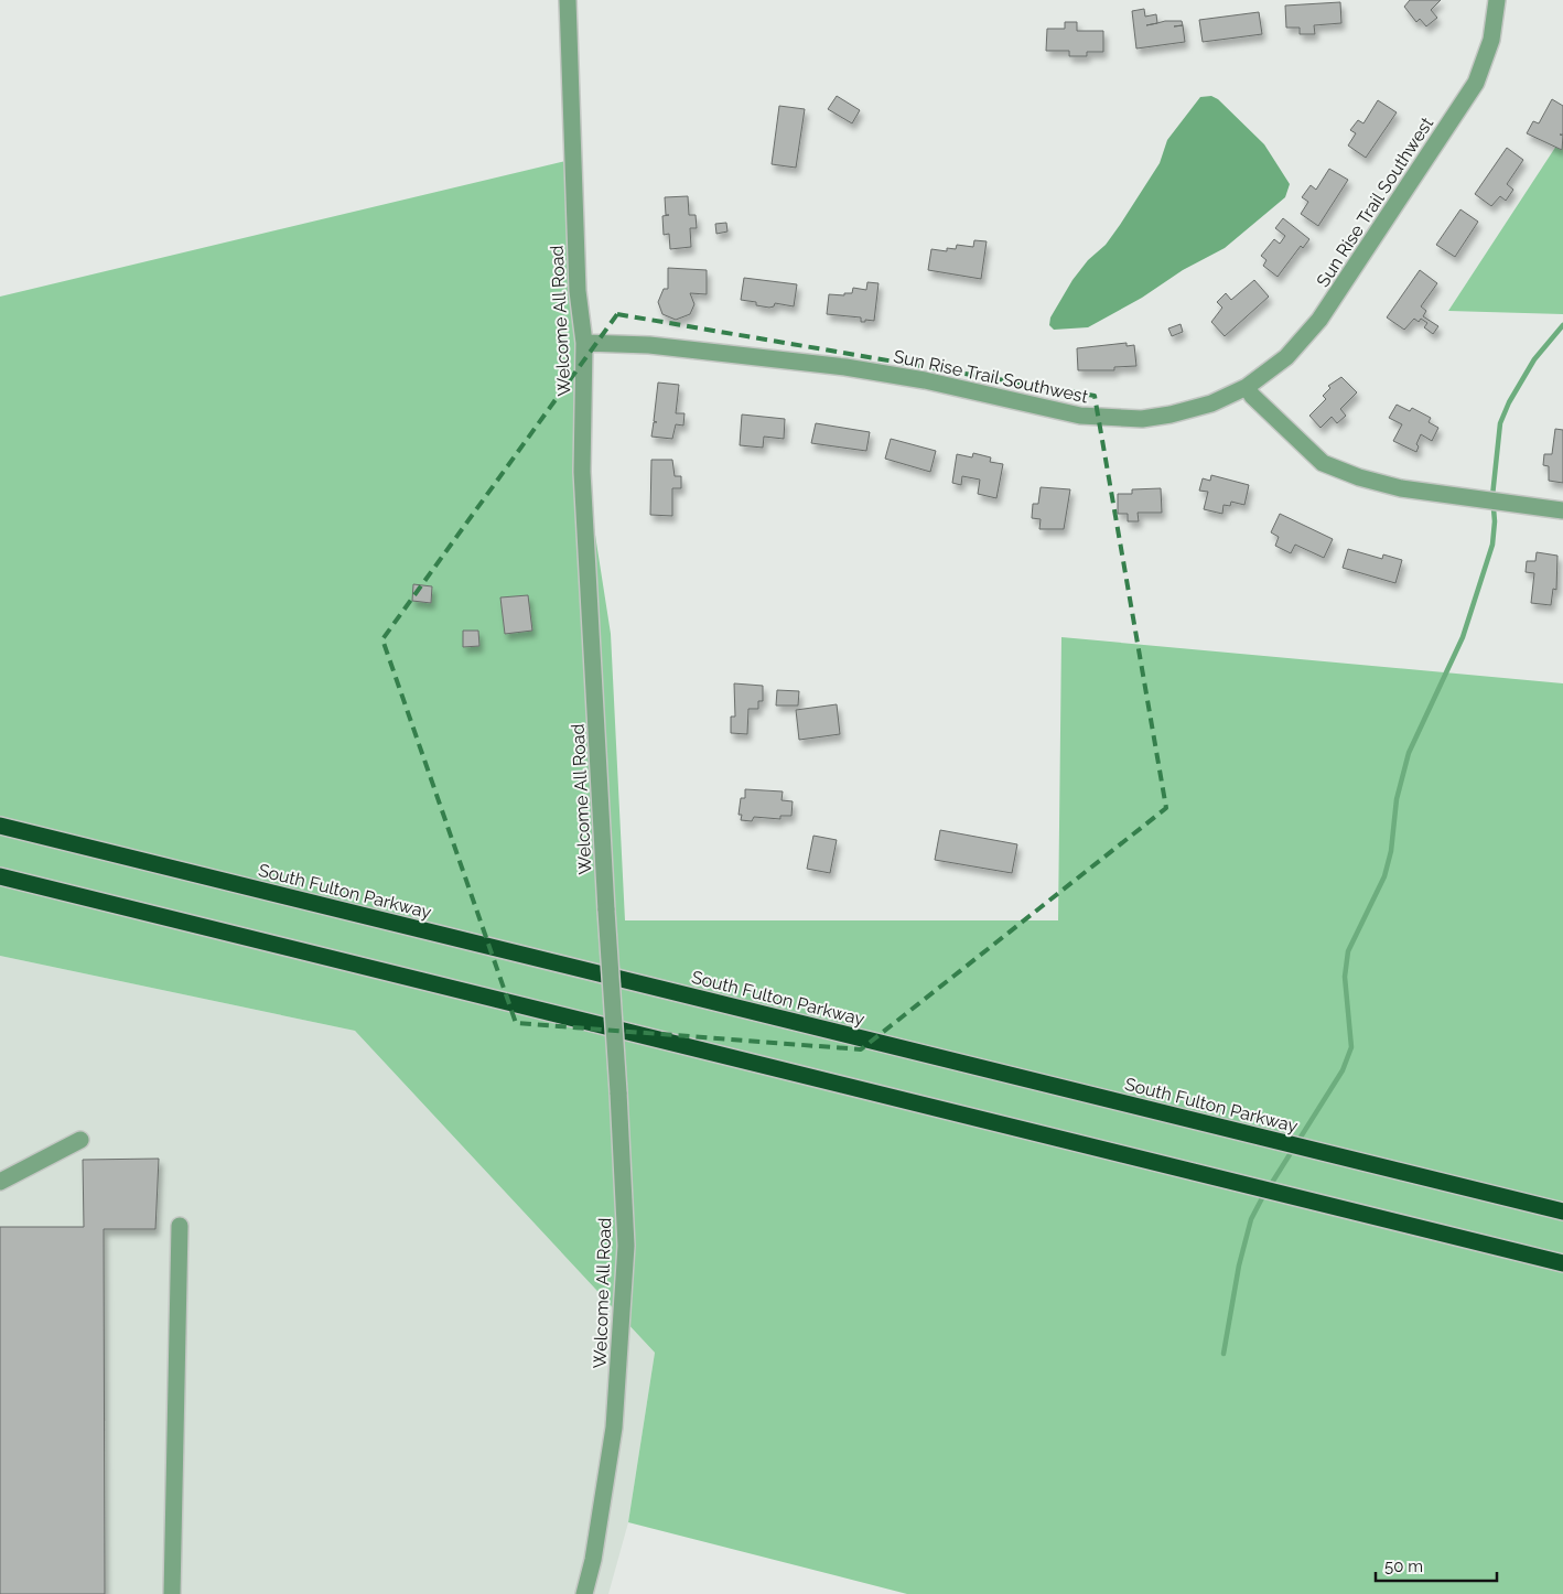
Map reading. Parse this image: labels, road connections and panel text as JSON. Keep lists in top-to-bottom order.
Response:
{
  "streets": {
    "highway": ["South Fulton Parkway"],
    "street": ["Sun Rise Trail Southwest", "Welcome All Road"]
  },
  "crossings": [
    ["Sun Rise Trail Southwest", "Welcome All Road"]
  ],
  "scale_bar": "50 m"
}
